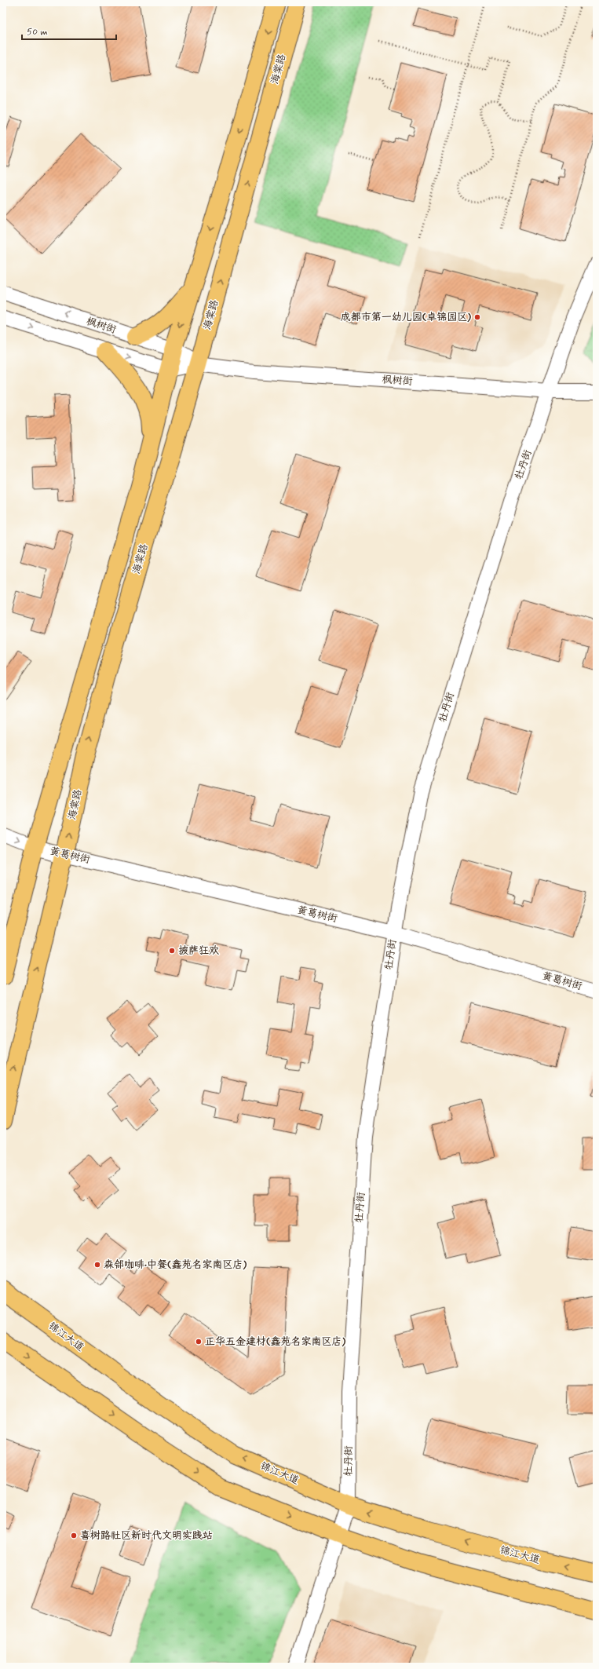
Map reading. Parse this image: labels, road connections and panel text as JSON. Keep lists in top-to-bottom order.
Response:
{
  "streets": {
    "main road": ["海棠路", "锦江大道"],
    "street": ["枫树街", "牡丹街", "黄葛树街"]
  },
  "crossings": [
    ["海棠路", "枫树街"],
    ["海棠路", "黄葛树街"],
    ["枫树街", "牡丹街"],
    ["牡丹街", "黄葛树街"],
    ["牡丹街", "锦江大道"]
  ],
  "places": [
    "成都市第一幼儿园(卓锦园区)",
    "披萨狂欢",
    "森邻咖啡·中餐(鑫苑名家南区店)",
    "正华五金建材(鑫苑名家南区店)",
    "喜树路社区新时代文明实践站"
  ],
  "scale_bar": "50 m"
}
